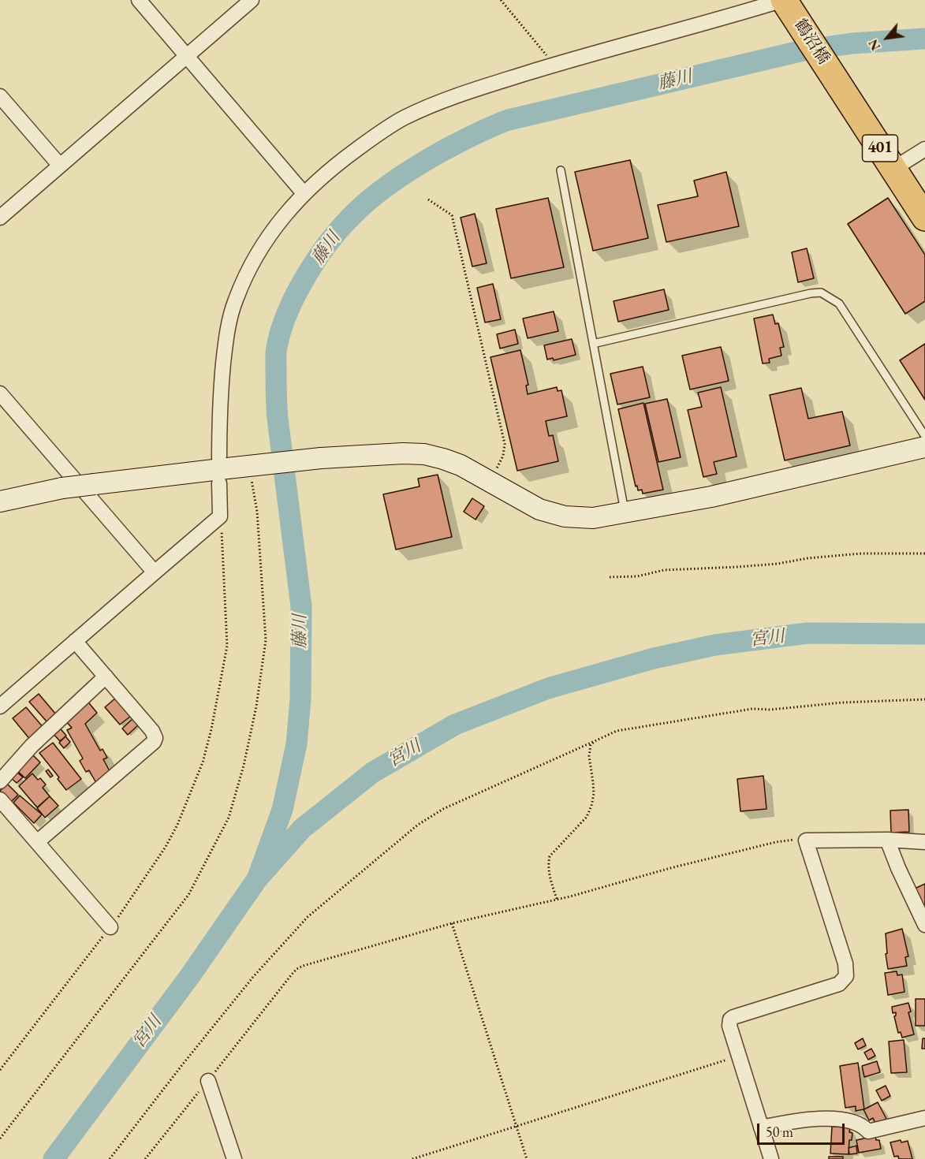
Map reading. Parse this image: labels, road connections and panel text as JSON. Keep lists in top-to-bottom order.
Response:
{
  "streets": {
    "highway": ["鶴沼橋", "401"]
  },
  "crossings": [
    ["鶴沼橋", "401"]
  ],
  "water": ["藤川", "宮川"],
  "scale_bar": "50 m",
  "north": "bottom left"
}
